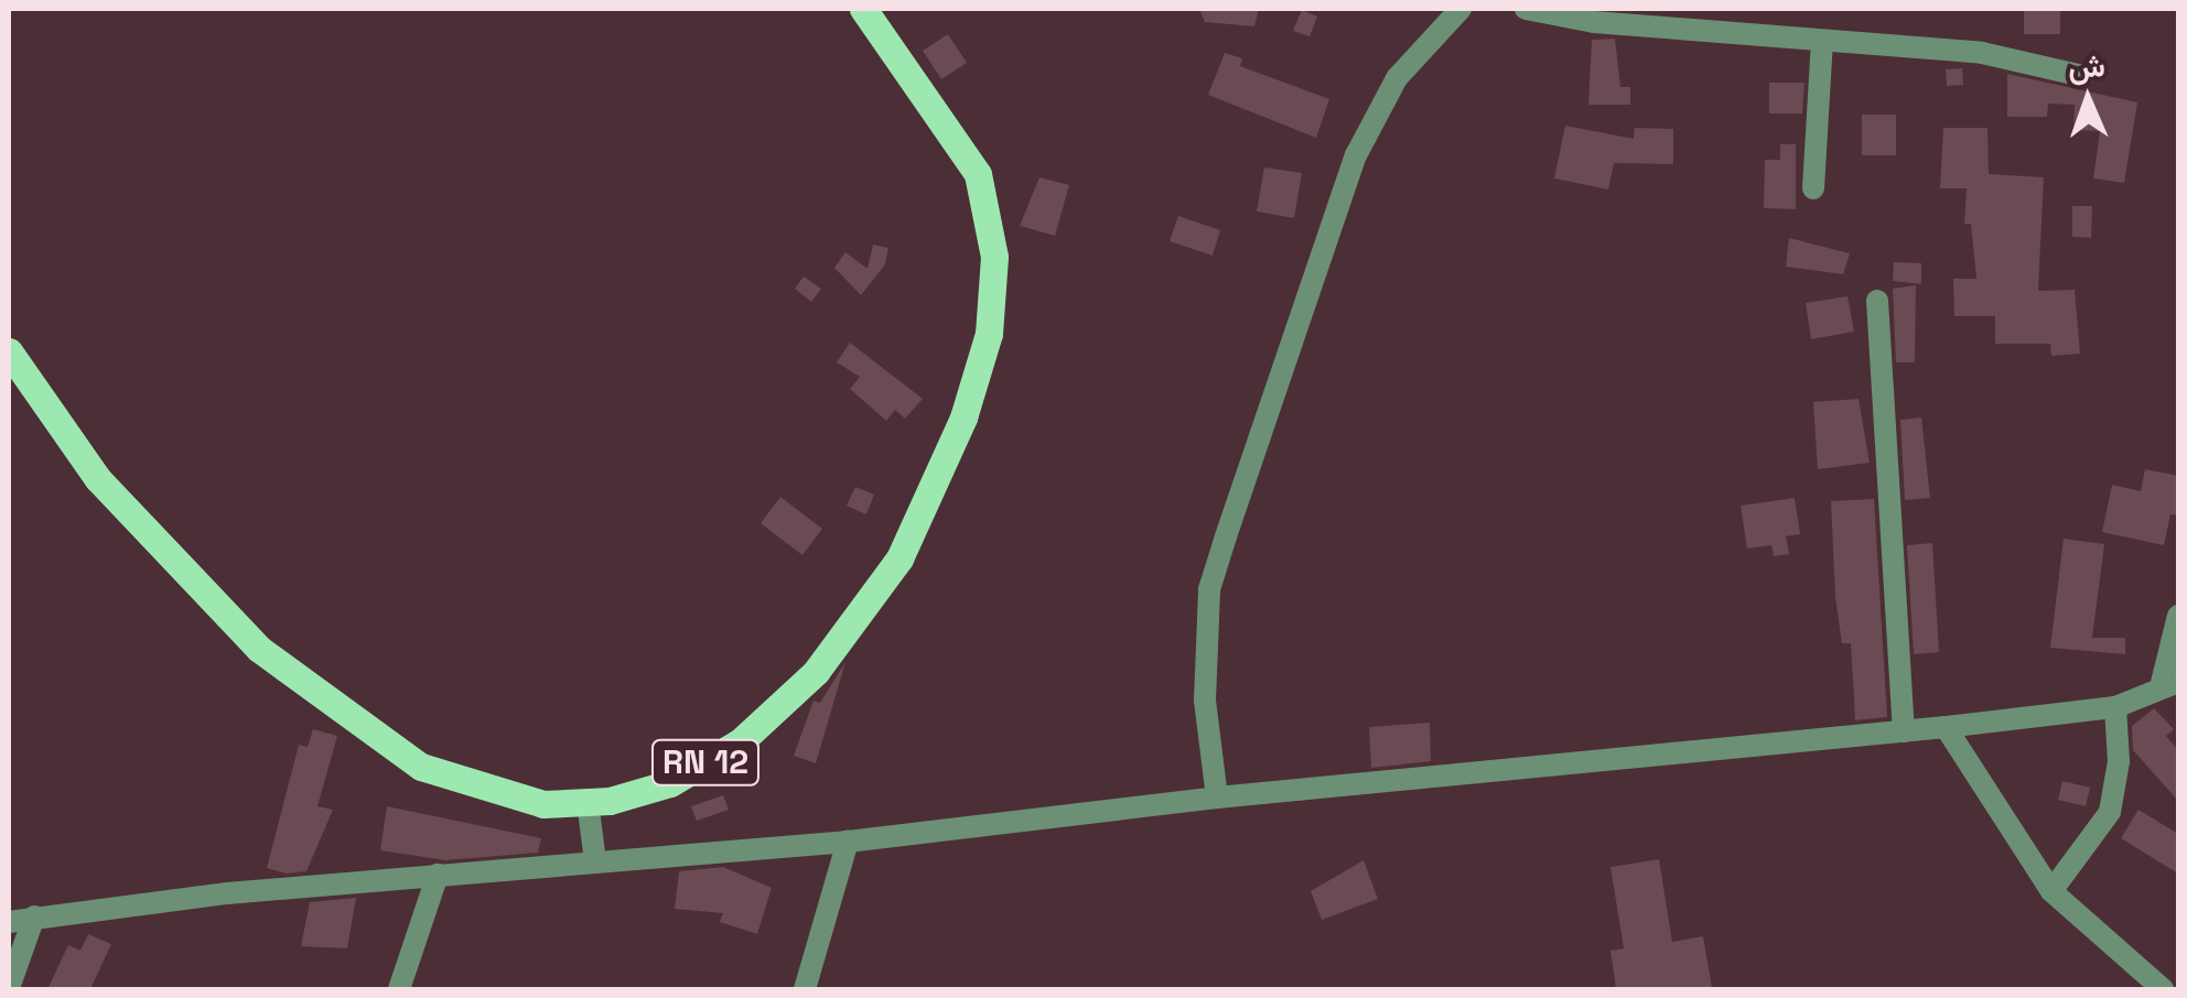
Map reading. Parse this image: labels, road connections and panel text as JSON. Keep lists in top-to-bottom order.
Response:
{
  "streets": {
    "main road": ["RN 12"]
  },
  "north": "top"
}
